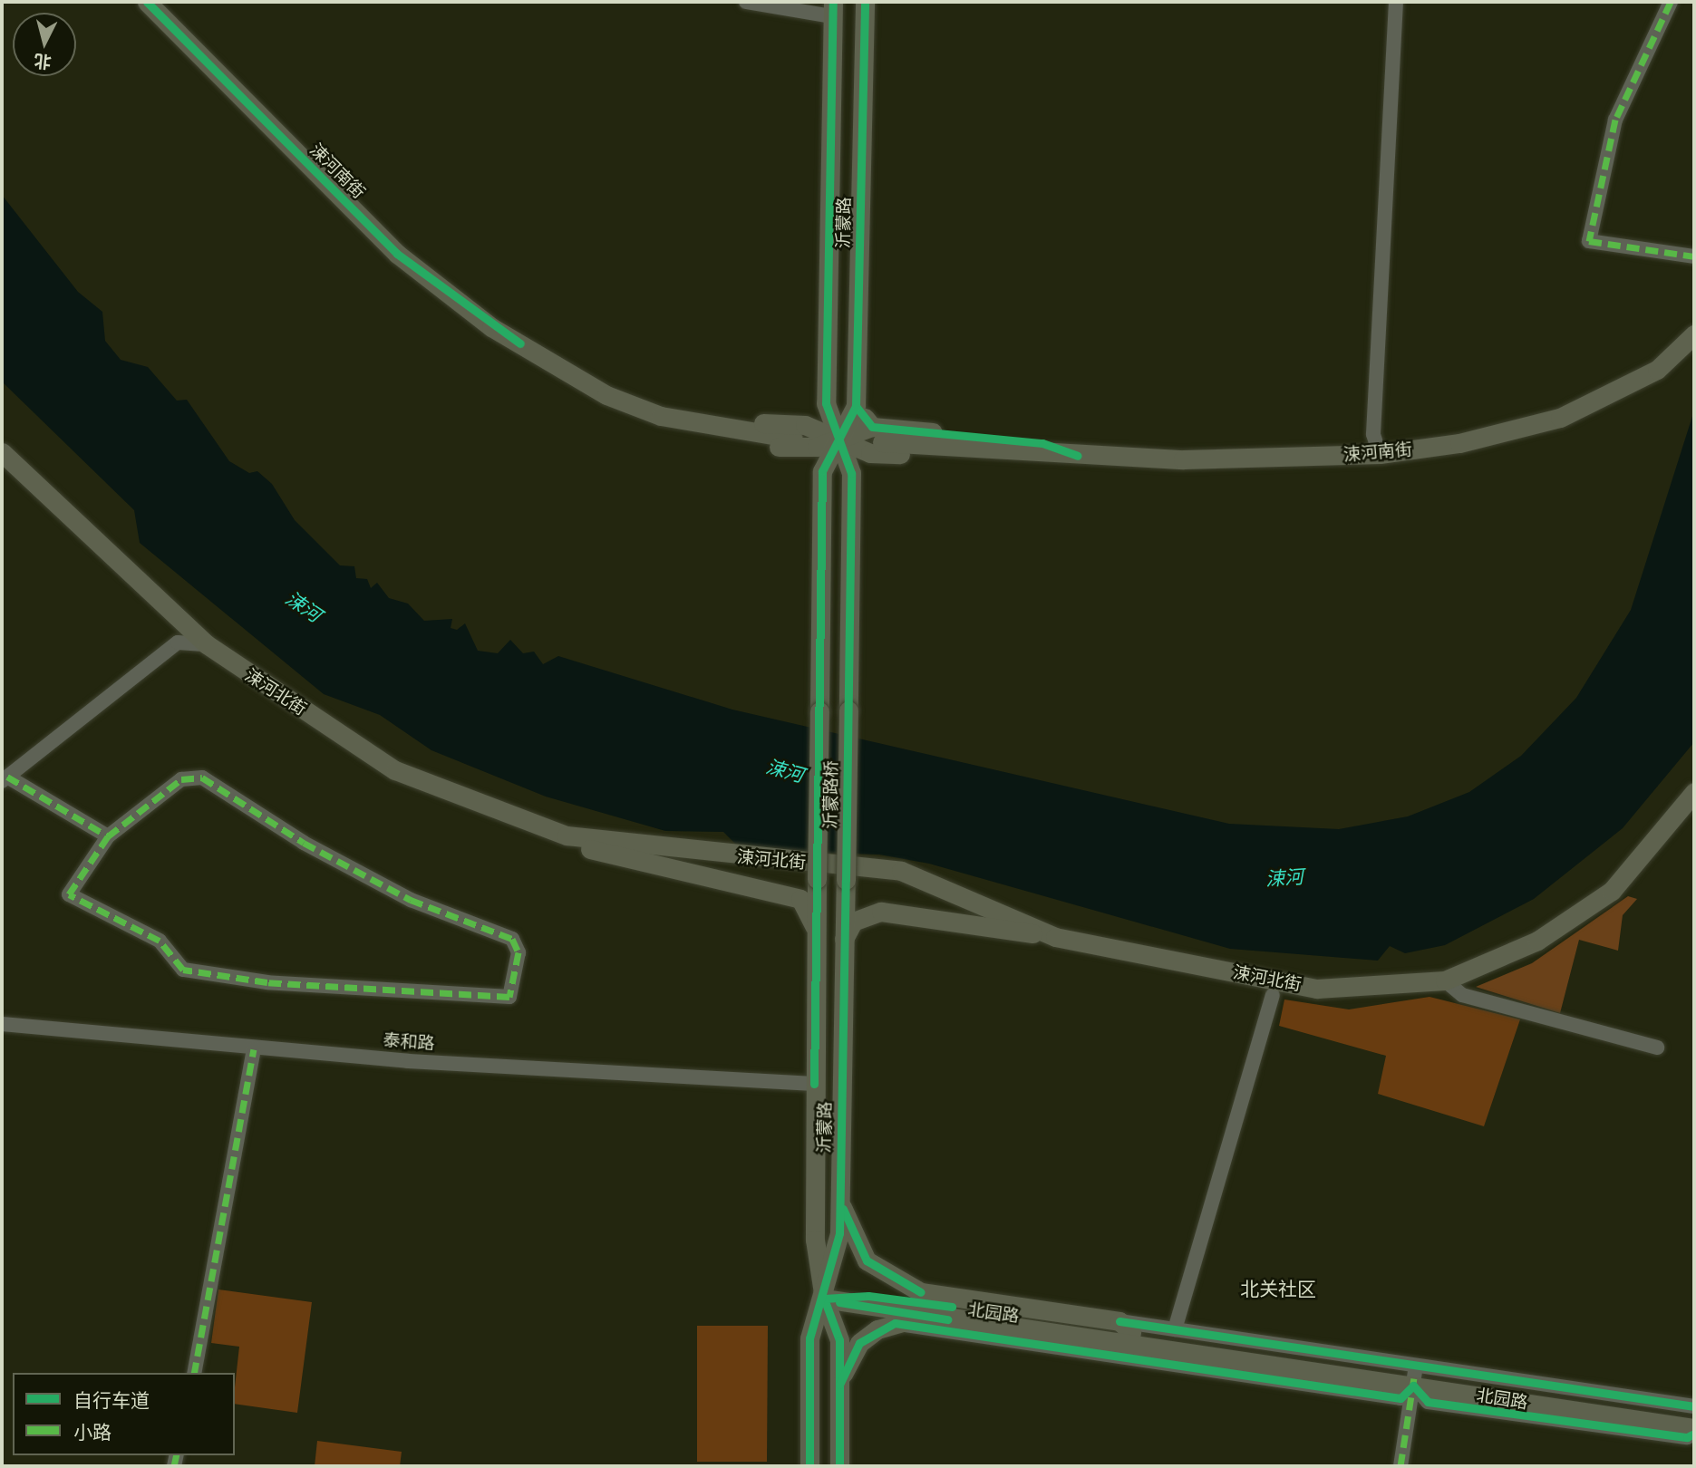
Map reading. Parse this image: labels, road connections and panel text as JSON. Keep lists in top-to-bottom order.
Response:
{
  "streets": {
    "main road": [
      "涑河南街",
      "沂蒙路",
      "涑河北街",
      "沂蒙路桥",
      "北园路"
    ],
    "street": ["泰和路"]
  },
  "crossings": [
    ["沂蒙路", "沂蒙路桥"],
    ["沂蒙路", "泰和路"],
    ["沂蒙路", "北园路"]
  ],
  "districts": ["北关社区"],
  "water": ["涑河"],
  "legend": ["自行车道", "小路"],
  "north": "bottom"
}
